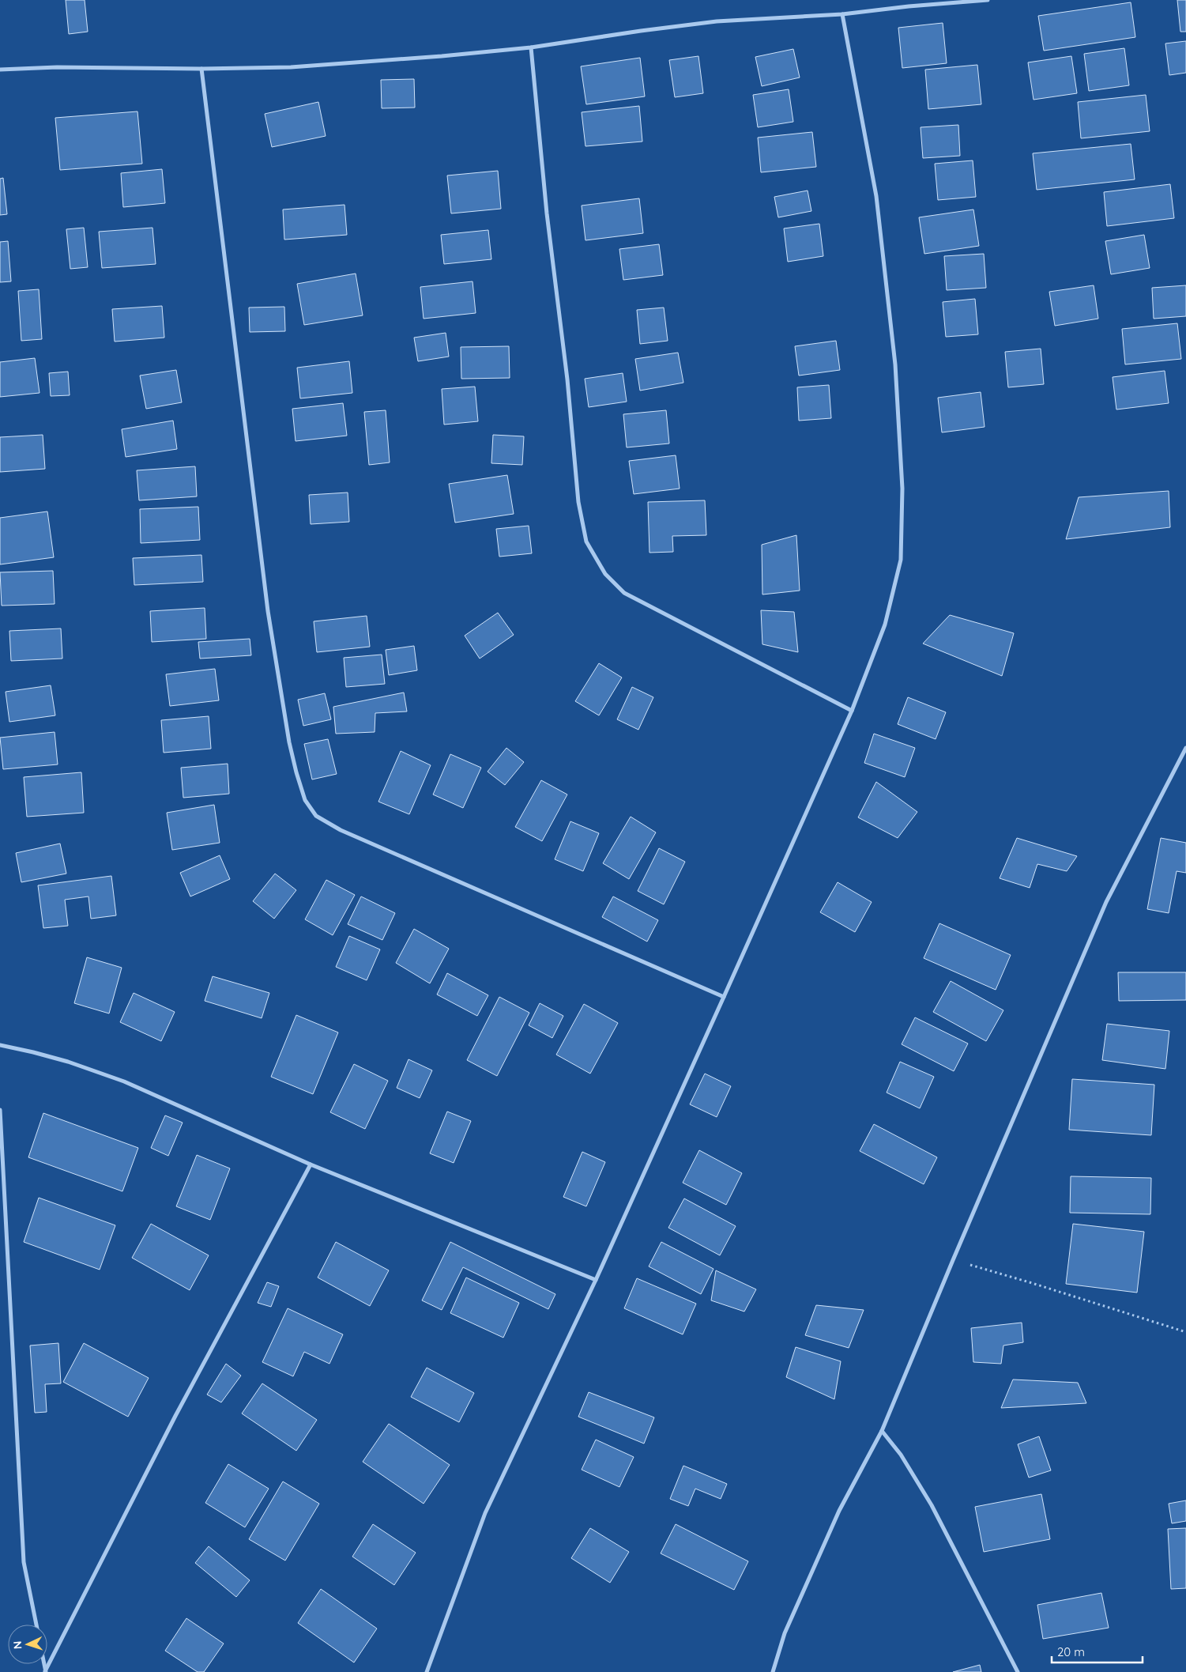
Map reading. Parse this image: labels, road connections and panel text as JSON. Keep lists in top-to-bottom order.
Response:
{
  "scale_bar": "20 m",
  "north": "left"
}
